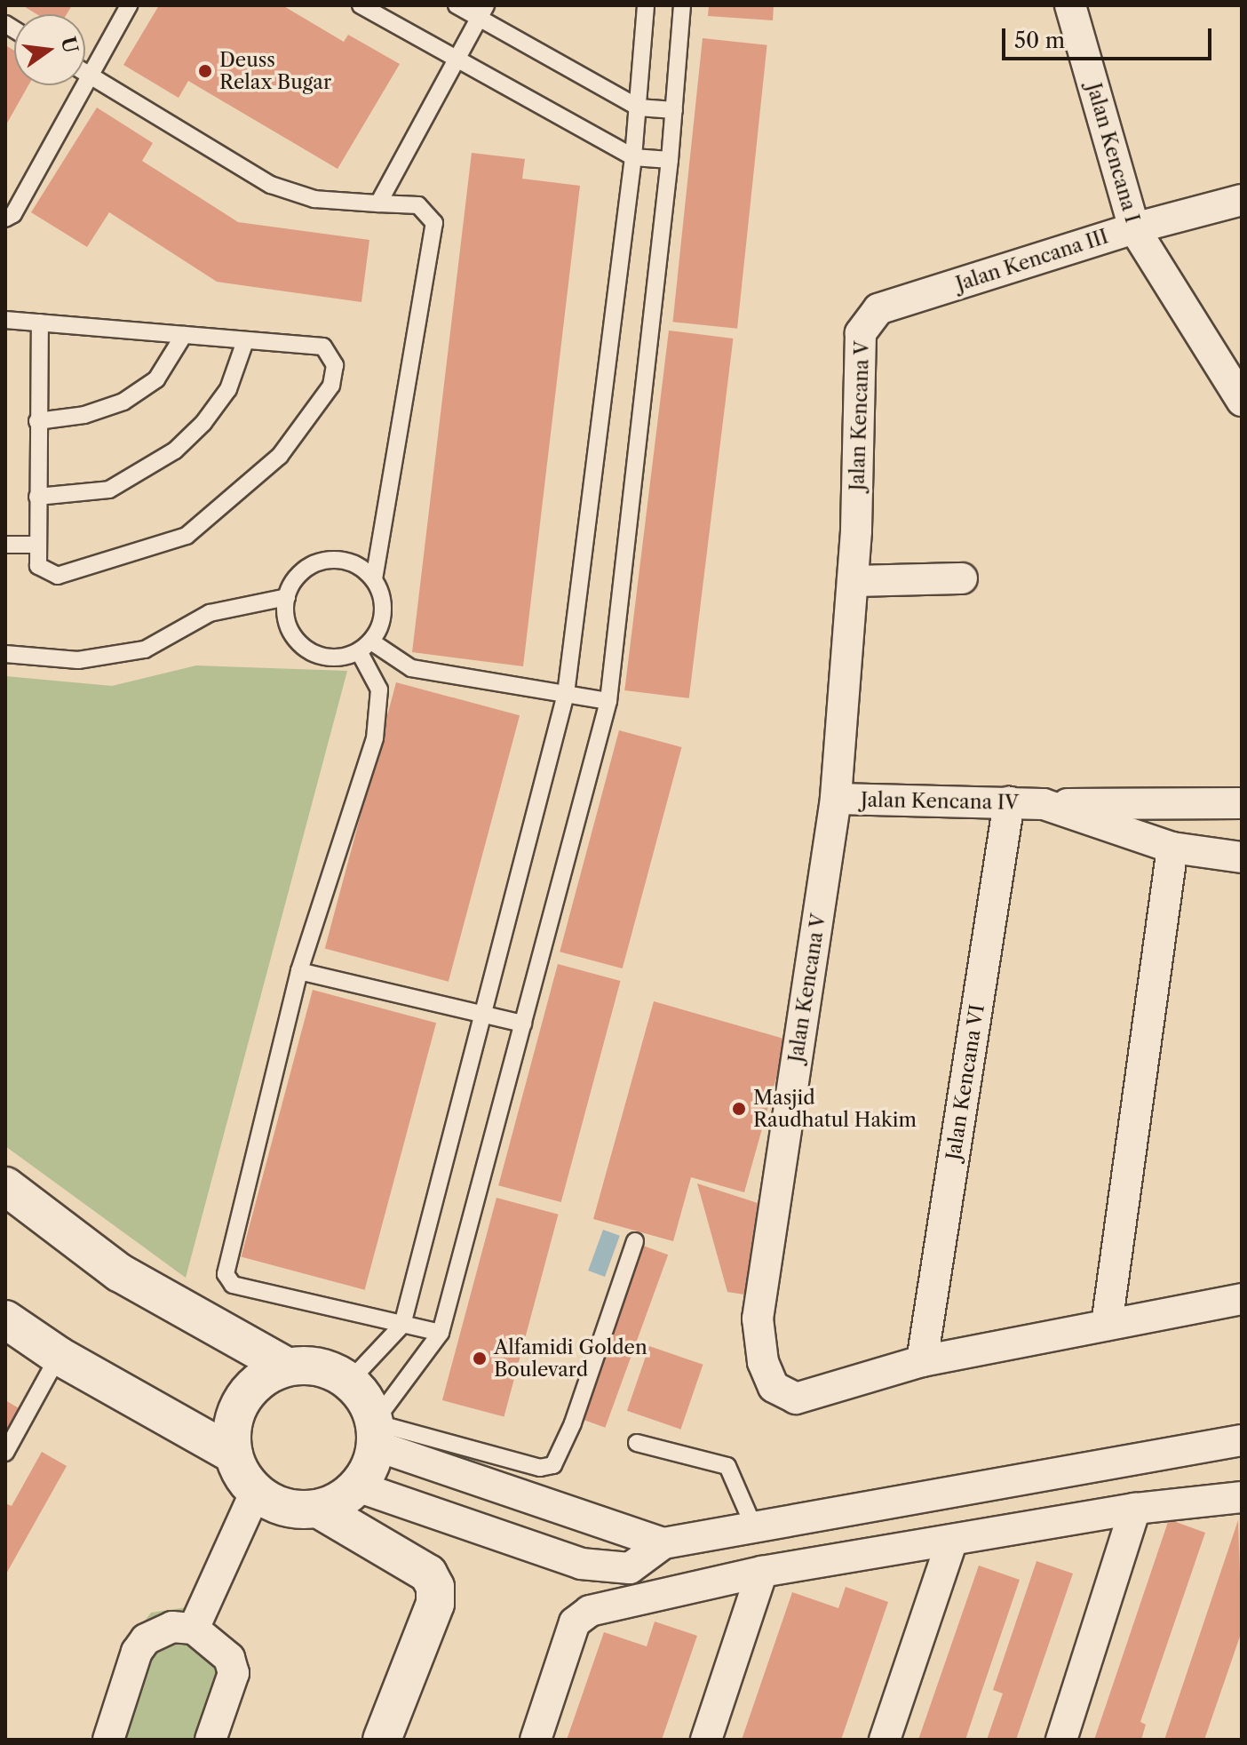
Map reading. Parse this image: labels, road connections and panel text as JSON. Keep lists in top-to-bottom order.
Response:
{
  "streets": {
    "street": [
      "Jalan Kencana I",
      "Jalan Kencana III",
      "Jalan Kencana V",
      "Jalan Kencana IV",
      "Jalan Kencana VI"
    ]
  },
  "crossings": [
    ["Jalan Kencana I", "Jalan Kencana III"],
    ["Jalan Kencana III", "Jalan Kencana V"],
    ["Jalan Kencana V", "Jalan Kencana IV"],
    ["Jalan Kencana V", "Jalan Kencana VI"],
    ["Jalan Kencana IV", "Jalan Kencana VI"]
  ],
  "places": ["Deuss Relax Bugar", "Masjid Raudhatul Hakim", "Alfamidi Golden Boulevard"],
  "scale_bar": "50 m",
  "north": "right"
}
